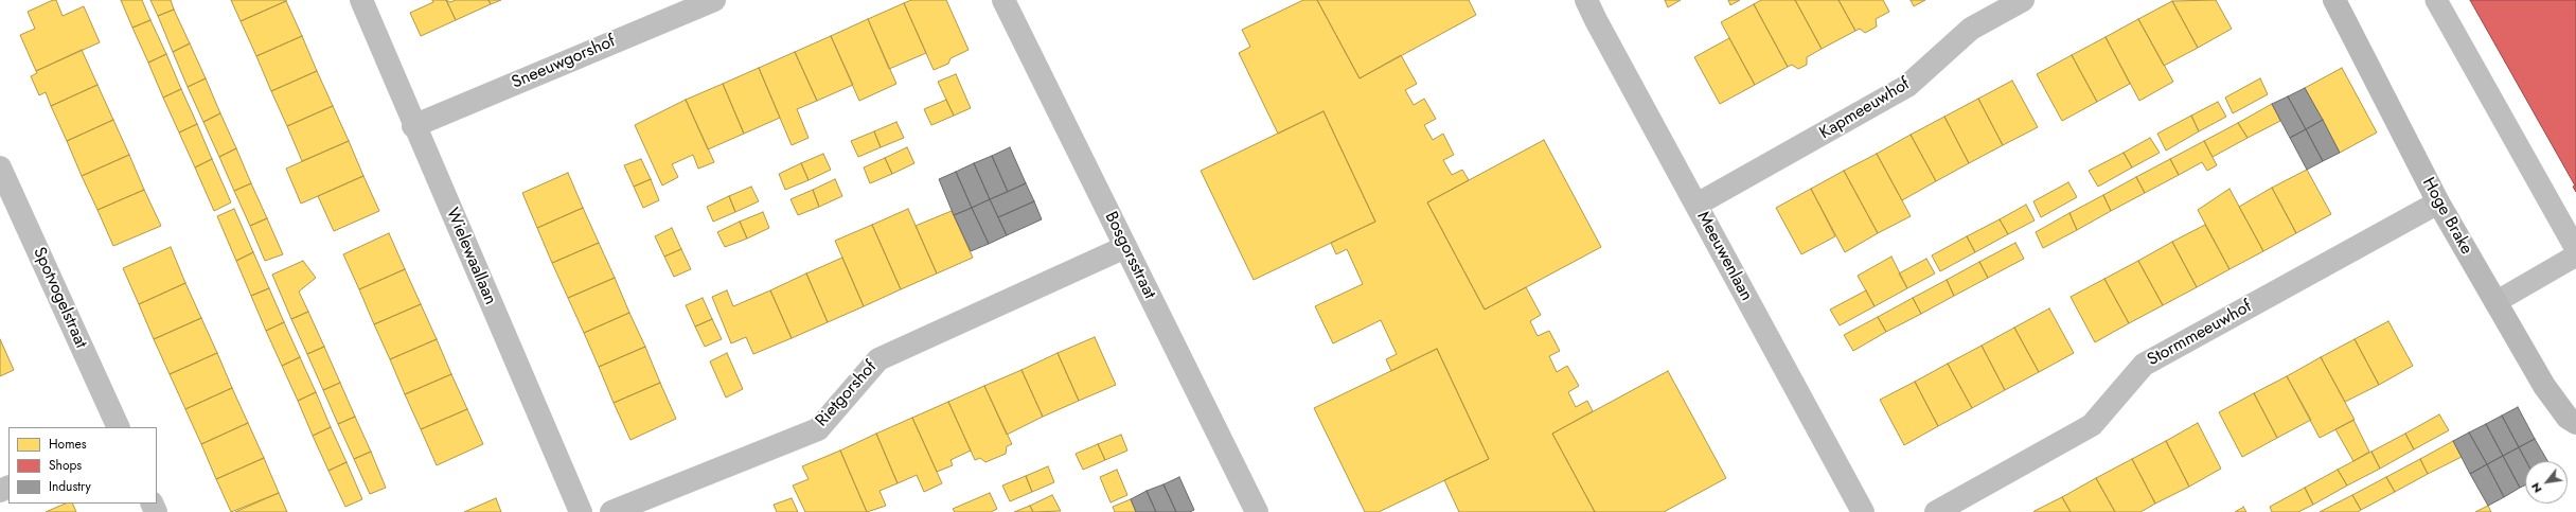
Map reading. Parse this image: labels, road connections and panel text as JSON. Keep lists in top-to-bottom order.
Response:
{
  "streets": {
    "street": [
      "Sneeuwgorshof",
      "Kapmeeuwhof",
      "Hoge Brake",
      "Bosgorsstraat",
      "Wielewaallaan",
      "Meeuwenlaan",
      "Spotvogelstraat",
      "Stormmeeuwhof",
      "Rietgorshof"
    ]
  },
  "crossings": [
    ["Sneeuwgorshof", "Wielewaallaan"],
    ["Kapmeeuwhof", "Meeuwenlaan"],
    ["Hoge Brake", "Stormmeeuwhof"],
    ["Bosgorsstraat", "Rietgorshof"]
  ],
  "legend": ["Homes", "Shops", "Industry"],
  "north": "bottom left"
}
